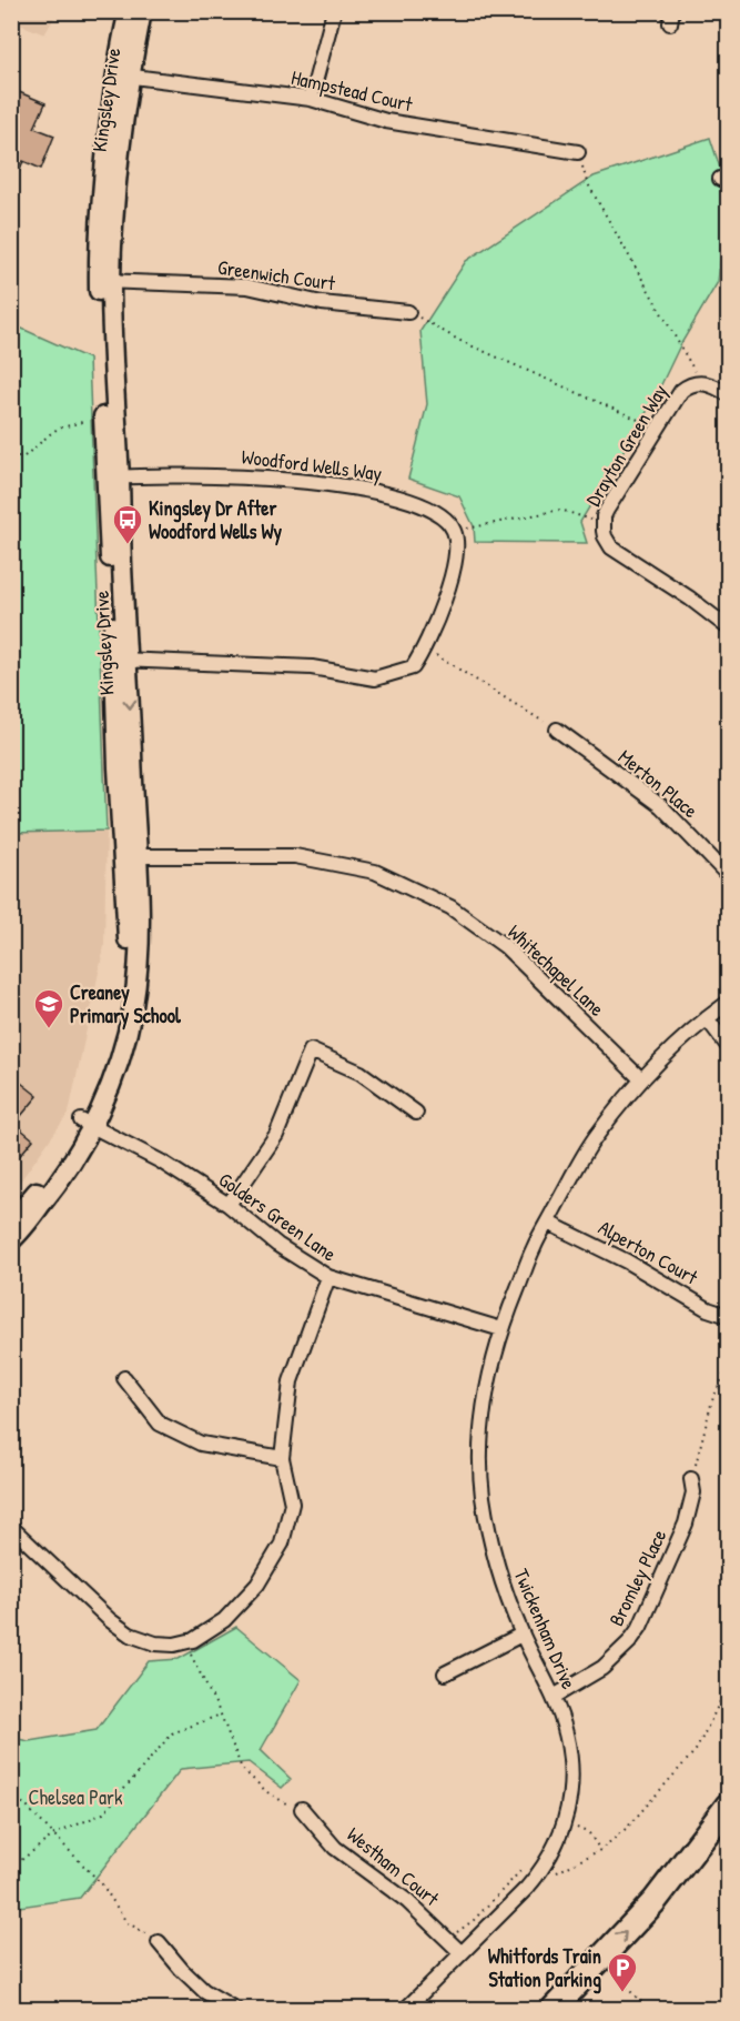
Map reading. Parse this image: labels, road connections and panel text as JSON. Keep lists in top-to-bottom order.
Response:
{
  "streets": {
    "main road": ["Kingsley Drive"],
    "street": [
      "Hampstead Court",
      "Greenwich Court",
      "Drayton Green Way",
      "Woodford Wells Way",
      "Merton Place",
      "Whitechapel Lane",
      "Golders Green Lane",
      "Alperton Court",
      "Bromley Place",
      "Twickenham Drive",
      "Westham Court"
    ]
  },
  "crossings": [
    ["Hampstead Court", "Kingsley Drive"],
    ["Kingsley Drive", "Greenwich Court"],
    ["Kingsley Drive", "Woodford Wells Way"],
    ["Kingsley Drive", "Whitechapel Lane"],
    ["Kingsley Drive", "Golders Green Lane"],
    ["Whitechapel Lane", "Twickenham Drive"],
    ["Golders Green Lane", "Twickenham Drive"],
    ["Alperton Court", "Twickenham Drive"],
    ["Bromley Place", "Twickenham Drive"],
    ["Twickenham Drive", "Westham Court"]
  ],
  "parks": ["Chelsea Park"],
  "places": {
    "bus stop": ["Kingsley Dr After Woodford Wells Wy"],
    "school or university": ["Creaney Primary School"],
    "parking": ["Whitfords Train Station Parking"]
  }
}
